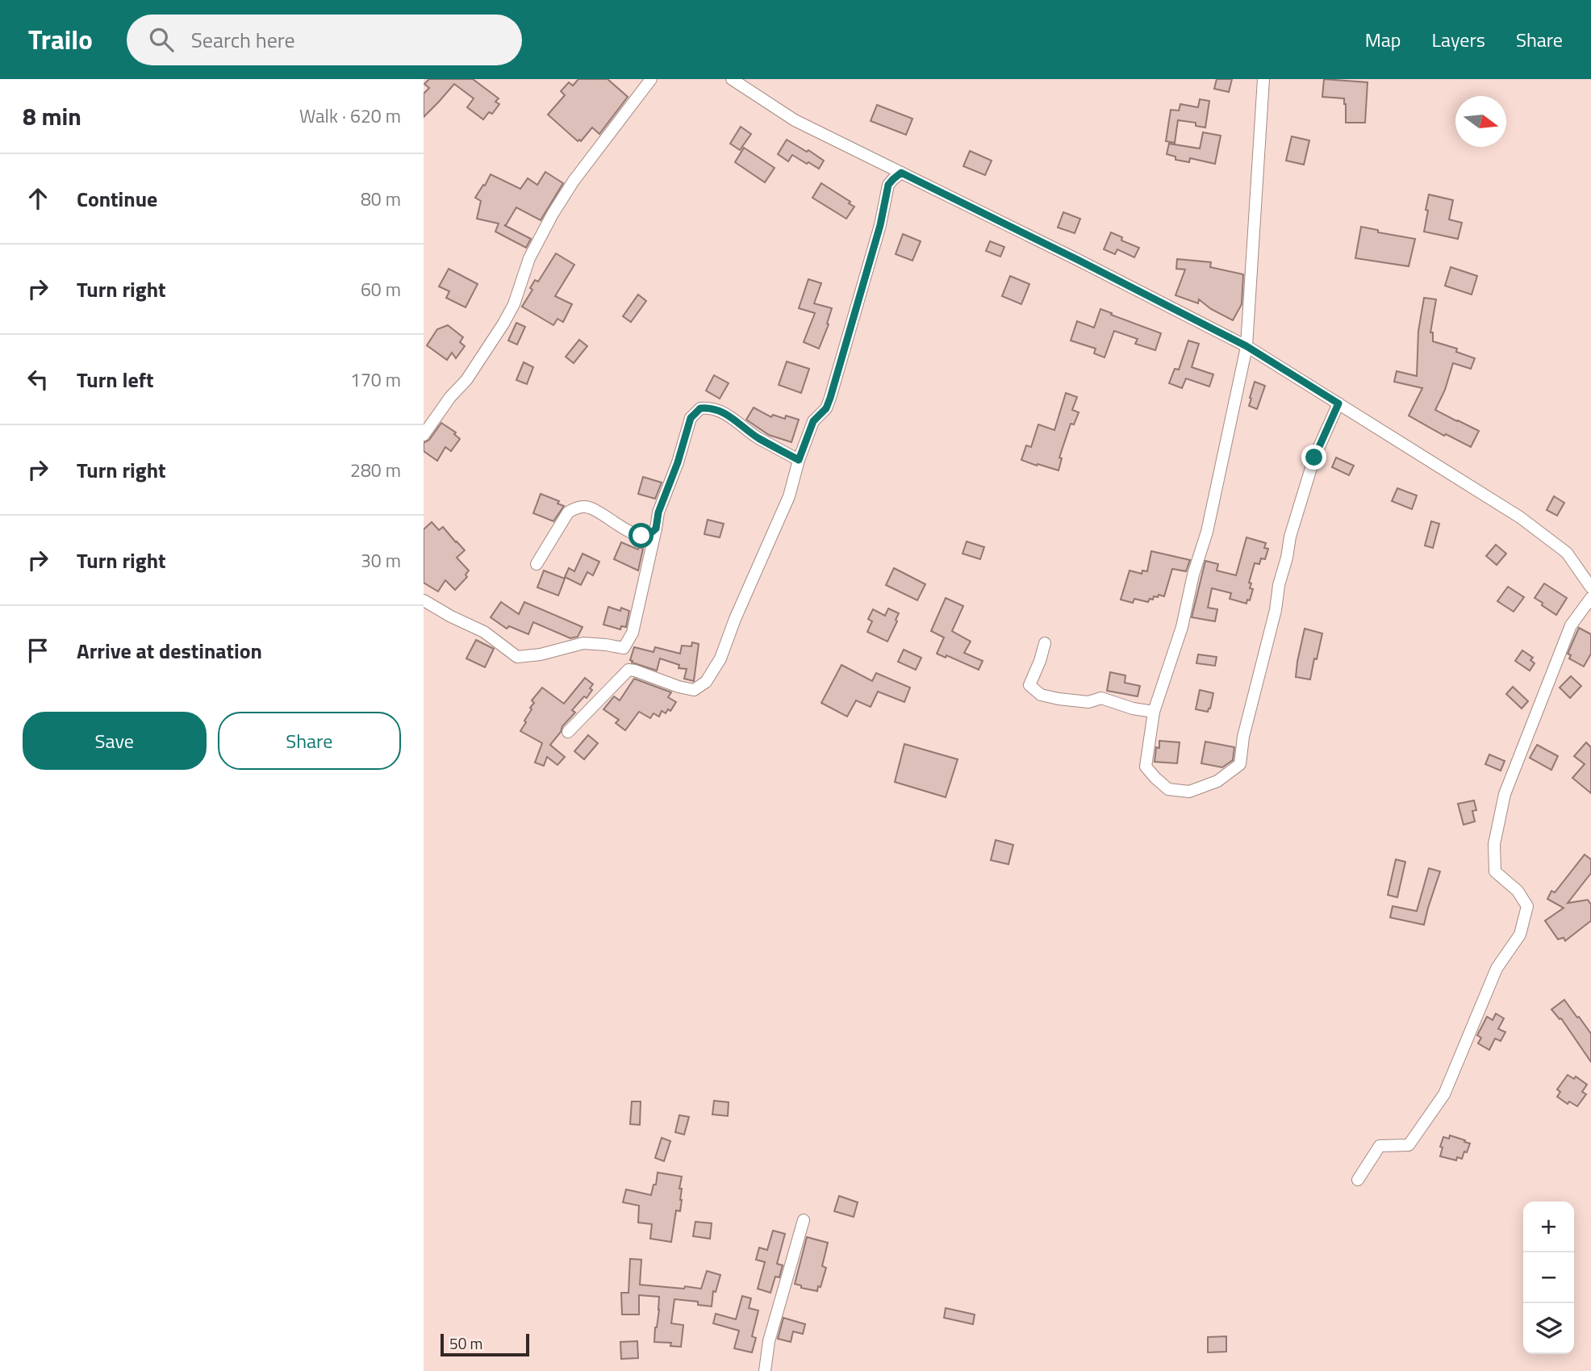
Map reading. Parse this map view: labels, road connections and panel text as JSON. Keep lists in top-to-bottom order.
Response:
{
  "scale_bar": "50 m",
  "north": "right",
  "page": {
    "header": "Trailo",
    "search": "Search here",
    "nav": ["Map", "Layers", "Share"],
    "heading": ["8 min", "Walk · 620 m"],
    "list": [
      ["Continue", "80 m"],
      ["Turn right", "60 m"],
      ["Turn left", "170 m"],
      ["Turn right", "280 m"],
      ["Turn right", "30 m"],
      "Arrive at destination"
    ],
    "buttons": ["Save", "Share"],
    "map_buttons": ["+", "−"],
    "scale": "50 m"
  }
}
